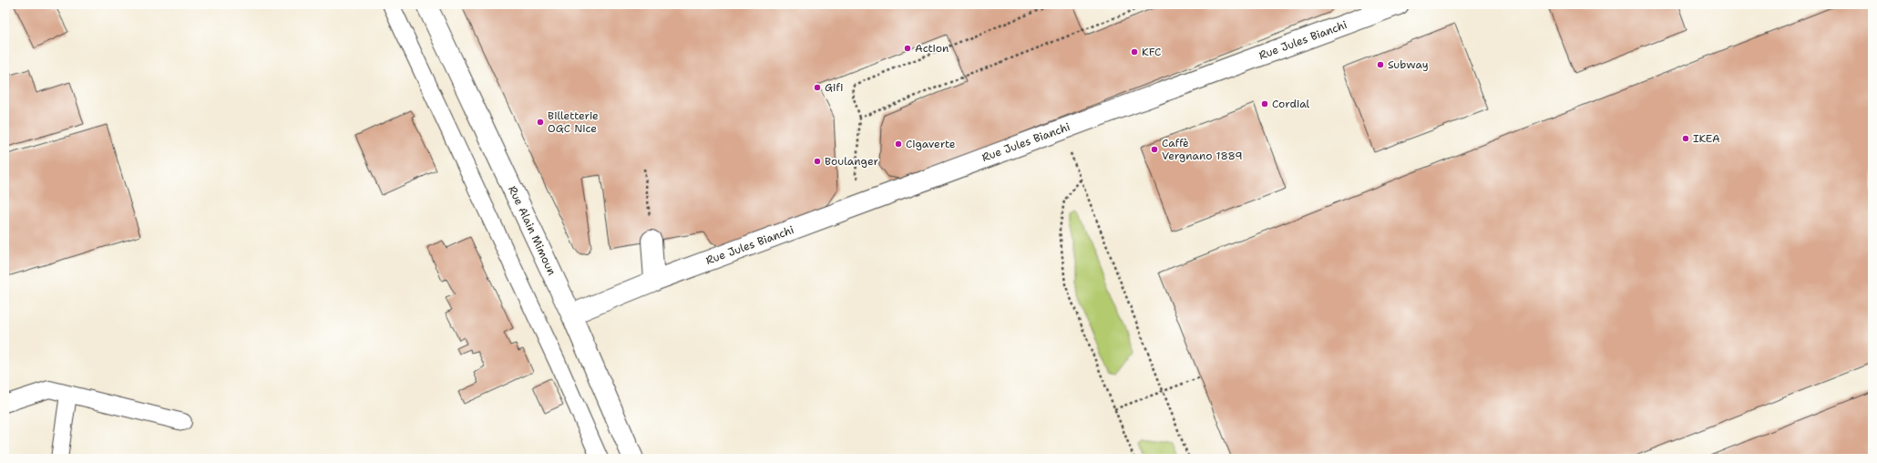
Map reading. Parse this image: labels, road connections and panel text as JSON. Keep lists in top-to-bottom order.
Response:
{
  "streets": {
    "street": ["Rue Jules Bianchi", "Rue Alain Mimoun"]
  },
  "crossings": [
    ["Rue Jules Bianchi", "Rue Alain Mimoun"]
  ],
  "places": [
    "Action",
    "KFC",
    "Subway",
    "Gifi",
    "Cordial",
    "Billetterie OGC Nice",
    "IKEA",
    "Cigaverte",
    "Caffè Vergnano 1889",
    "Boulanger"
  ]
}
